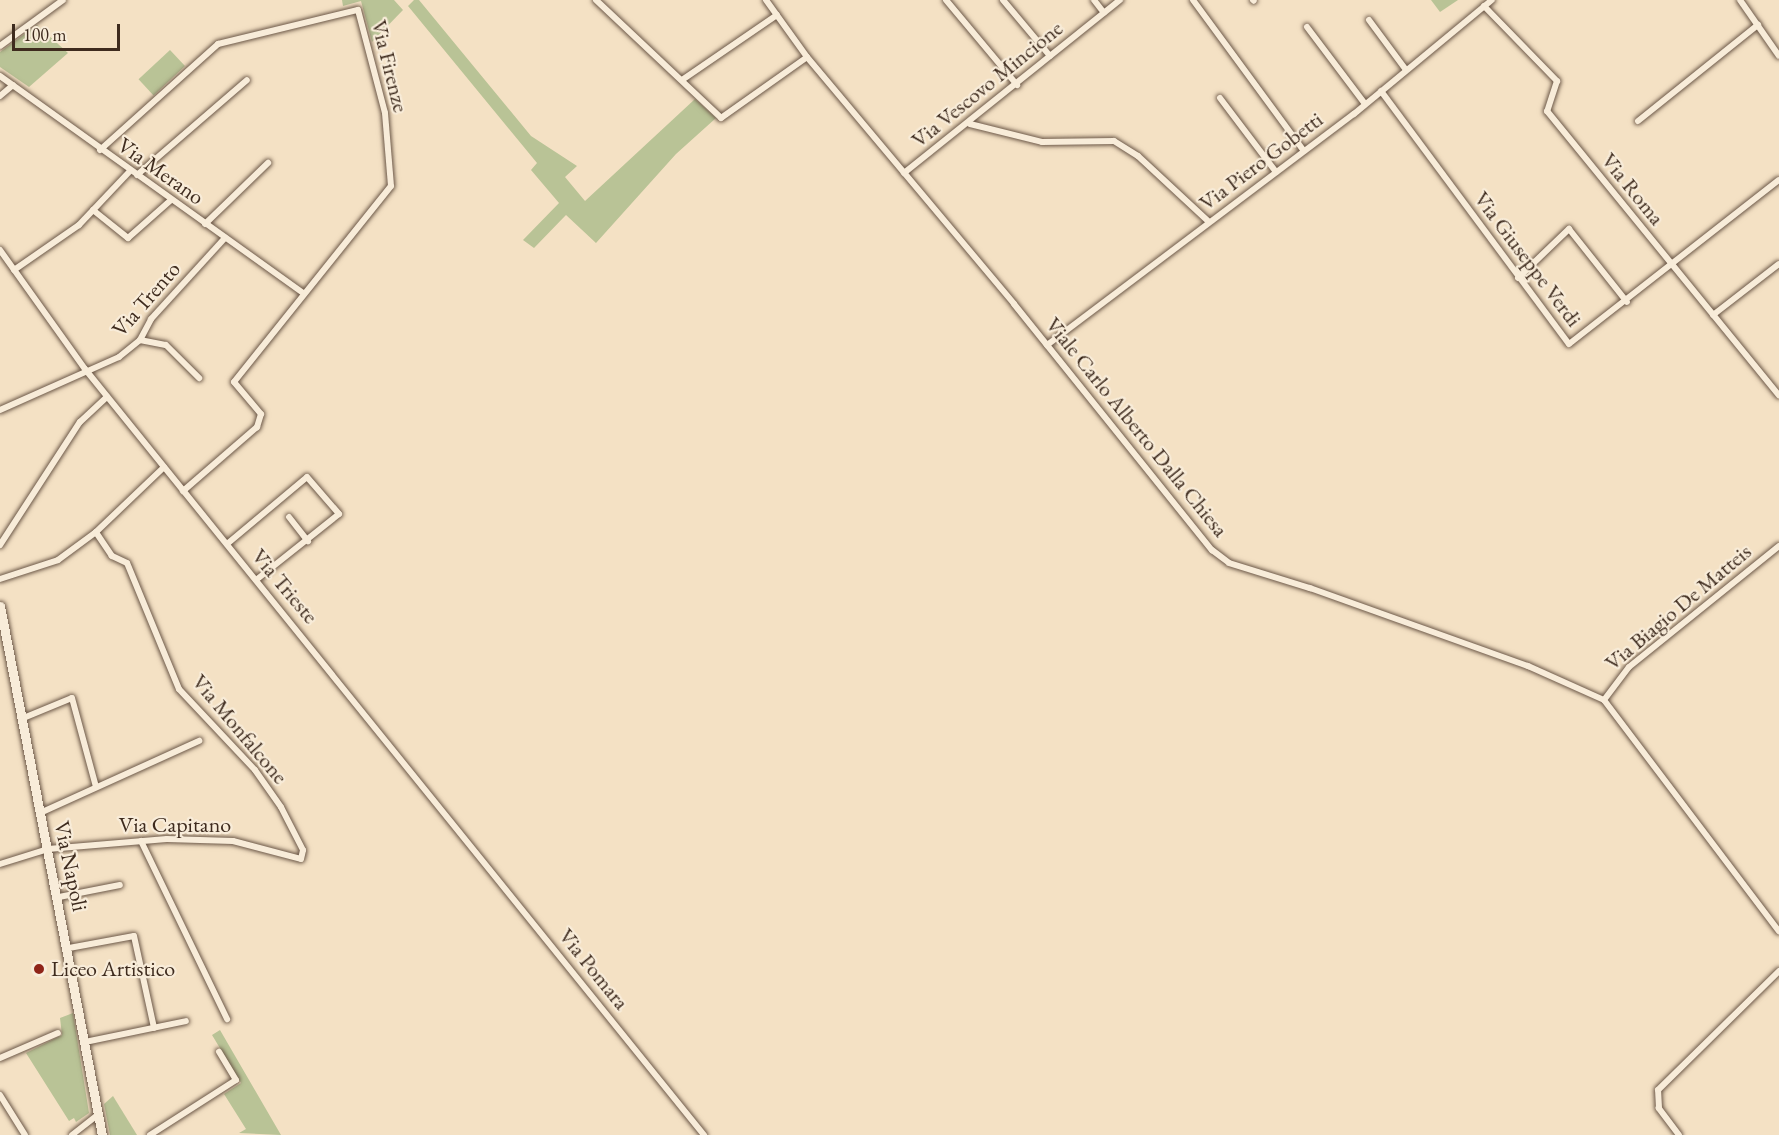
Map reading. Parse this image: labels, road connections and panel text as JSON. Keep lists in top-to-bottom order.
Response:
{
  "streets": {
    "street": [
      "Via Firenze",
      "Via Vescovo Mincione",
      "Via Piero Gobetti",
      "Via Merano",
      "Via Roma",
      "Via Giuseppe Verdi",
      "Via Trento",
      "Viale Carlo Alberto Dalla Chiesa",
      "Via Trieste",
      "Via Biagio De Matteis",
      "Via Monfalcone",
      "Via Capitano",
      "Via Napoli",
      "Via Pomara"
    ]
  },
  "crossings": [
    ["Via Firenze", "Via Merano"],
    ["Via Vescovo Mincione", "Viale Carlo Alberto Dalla Chiesa"],
    ["Via Piero Gobetti", "Via Roma"],
    ["Via Piero Gobetti", "Via Giuseppe Verdi"],
    ["Via Piero Gobetti", "Viale Carlo Alberto Dalla Chiesa"],
    ["Via Merano", "Via Trento"],
    ["Via Roma", "Via Giuseppe Verdi"],
    ["Via Trento", "Via Trieste"],
    ["Viale Carlo Alberto Dalla Chiesa", "Via Biagio De Matteis"],
    ["Via Trieste", "Via Pomara"],
    ["Via Monfalcone", "Via Capitano"],
    ["Via Capitano", "Via Napoli"]
  ],
  "places": ["Liceo Artistico"],
  "scale_bar": "100 m"
}
